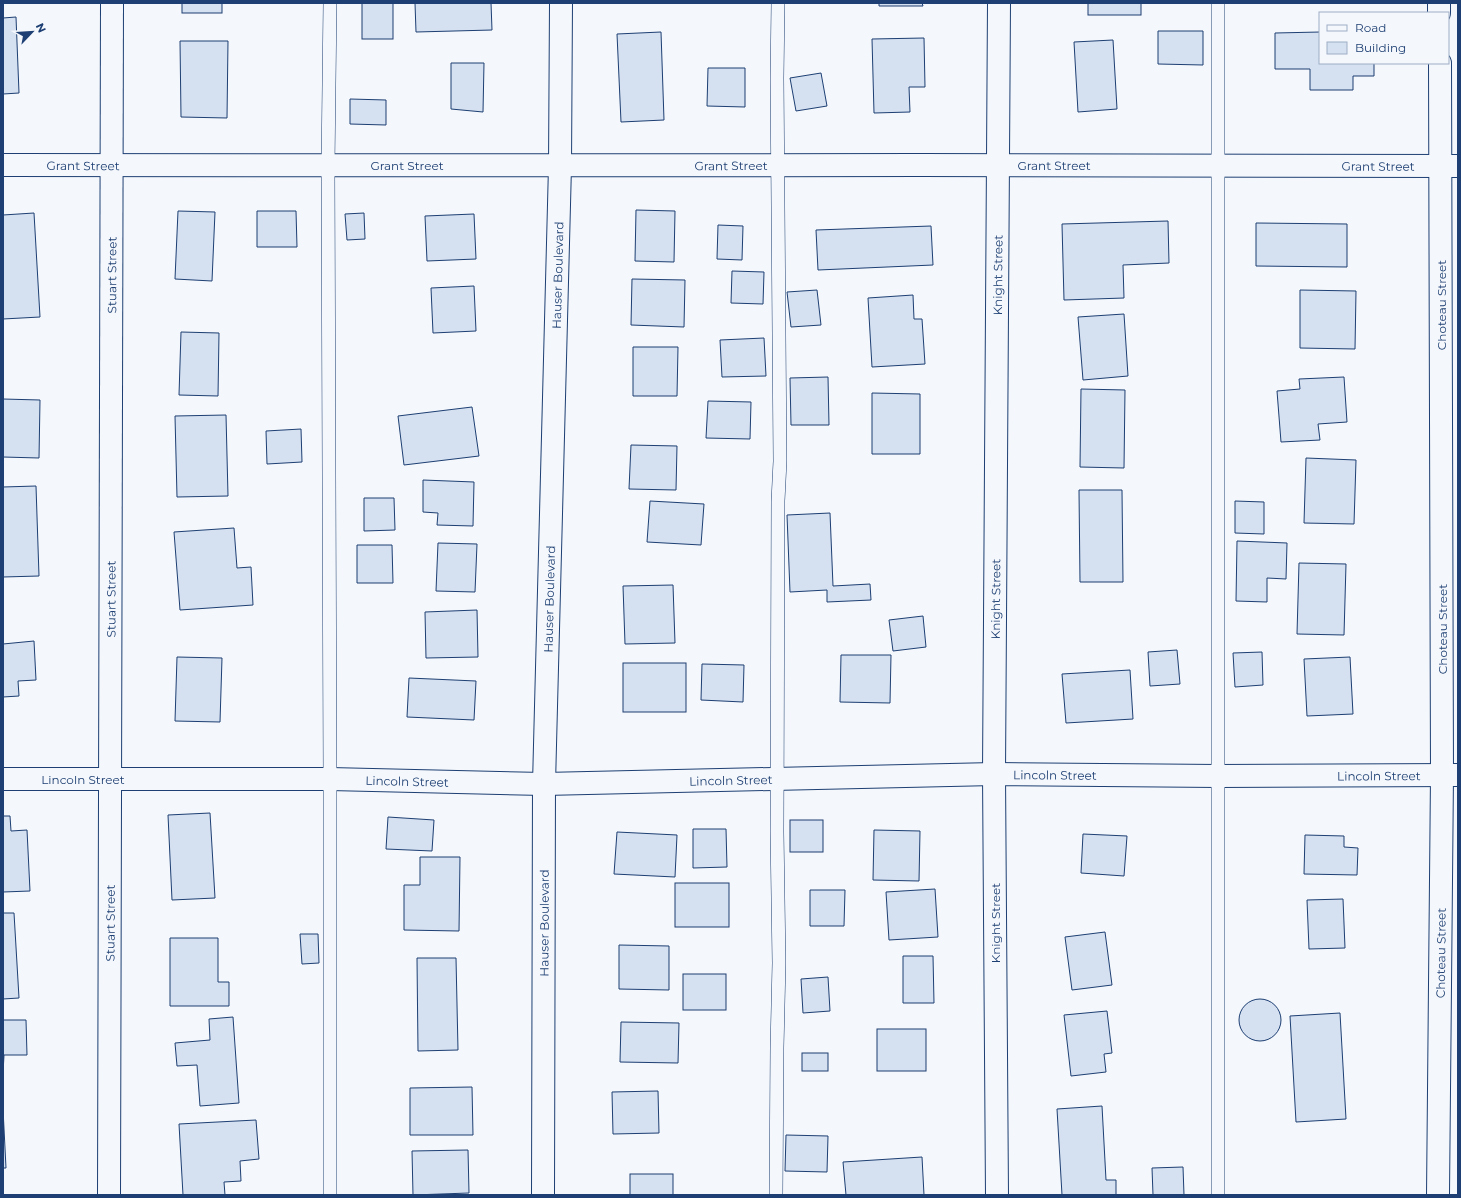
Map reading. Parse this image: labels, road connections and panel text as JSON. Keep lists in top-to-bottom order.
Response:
{
  "streets": {
    "street": [
      "Grant Street",
      "Stuart Street",
      "Hauser Boulevard",
      "Knight Street",
      "Choteau Street",
      "Lincoln Street"
    ]
  },
  "crossings": [
    ["Grant Street", "Stuart Street"],
    ["Grant Street", "Hauser Boulevard"],
    ["Grant Street", "Knight Street"],
    ["Grant Street", "Choteau Street"],
    ["Stuart Street", "Lincoln Street"],
    ["Hauser Boulevard", "Lincoln Street"],
    ["Knight Street", "Lincoln Street"],
    ["Choteau Street", "Lincoln Street"]
  ],
  "legend": ["Road", "Building"],
  "north": "top right"
}
